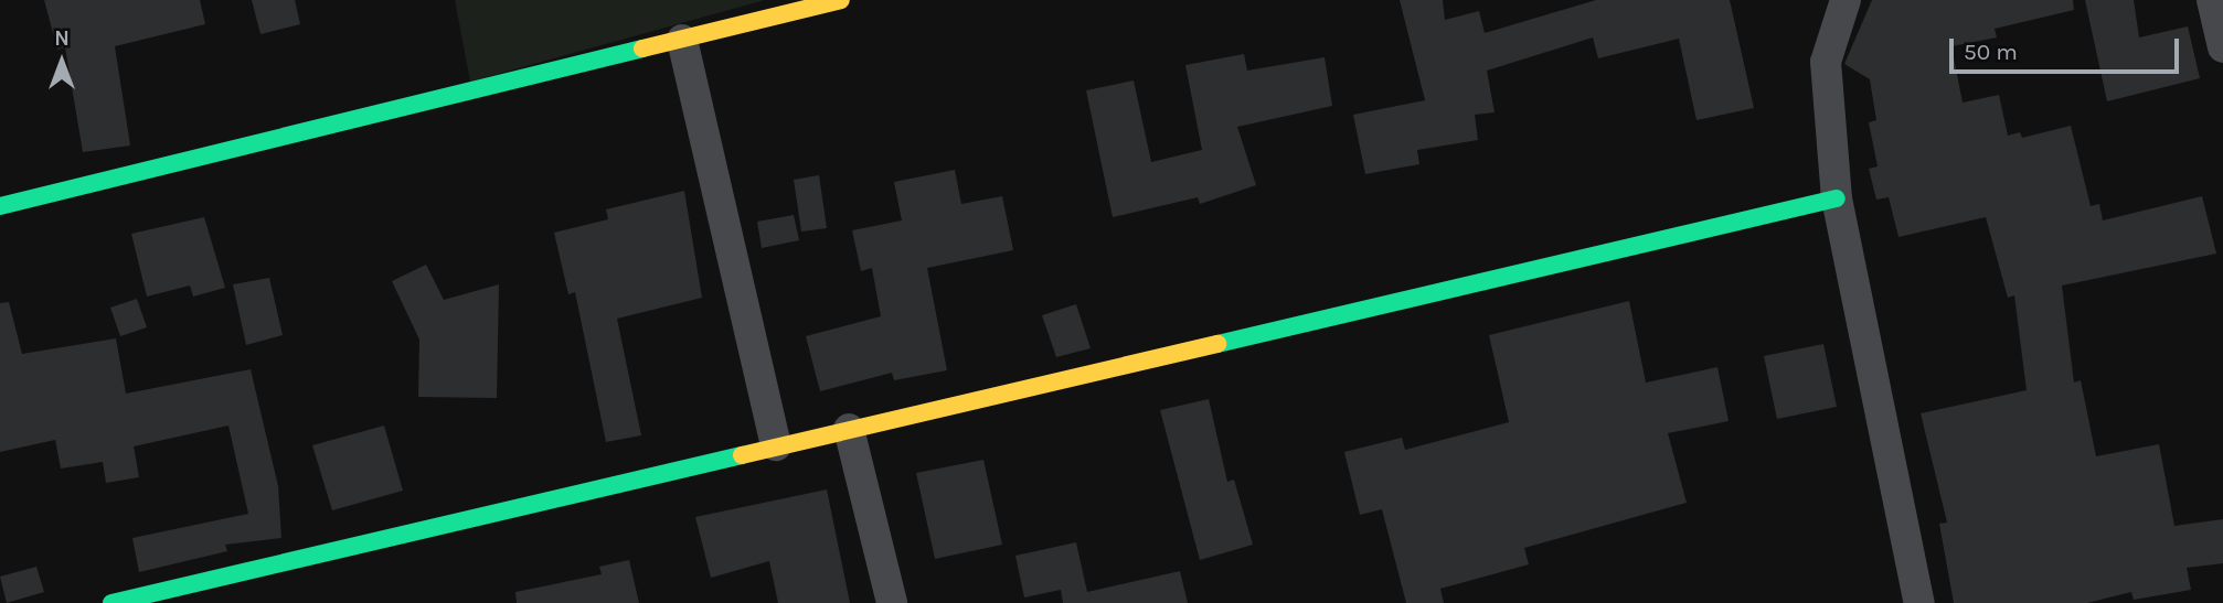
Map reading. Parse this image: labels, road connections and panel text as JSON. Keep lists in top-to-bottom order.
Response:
{
  "scale_bar": "50 m",
  "north": "top"
}
